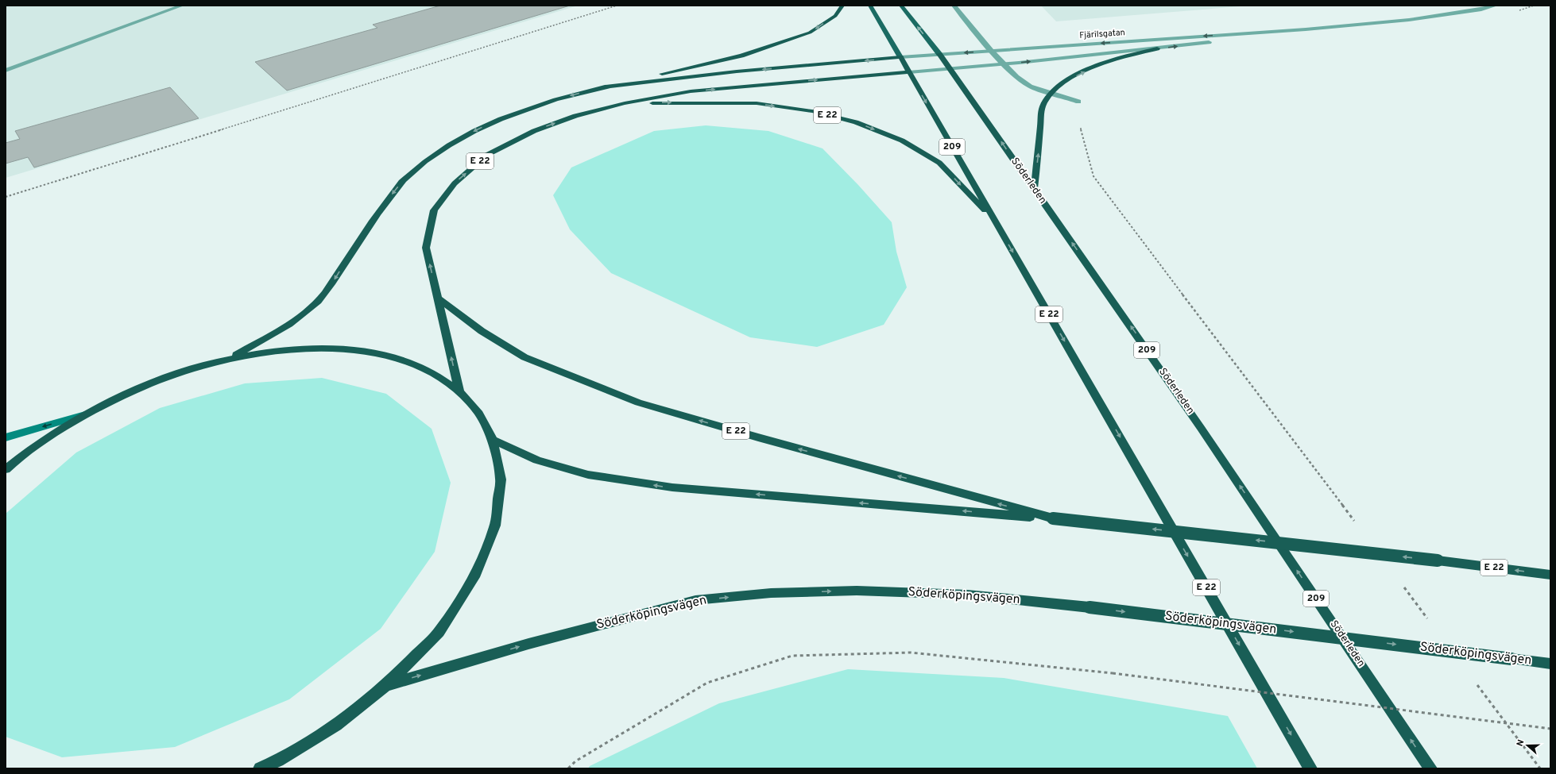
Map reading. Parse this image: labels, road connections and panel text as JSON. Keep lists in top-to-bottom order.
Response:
{
  "streets": {
    "highway": [
      "E 22",
      "209",
      "Söderleden",
      "Söderköpingsvägen"
    ],
    "street": ["Fjärilsgatan"]
  },
  "crossings": [
    ["Fjärilsgatan", "209"],
    ["Fjärilsgatan", "Söderleden"],
    ["E 22", "209"]
  ],
  "one_way": ["Söderleden", "Söderköpingsvägen"],
  "north": "left"
}
